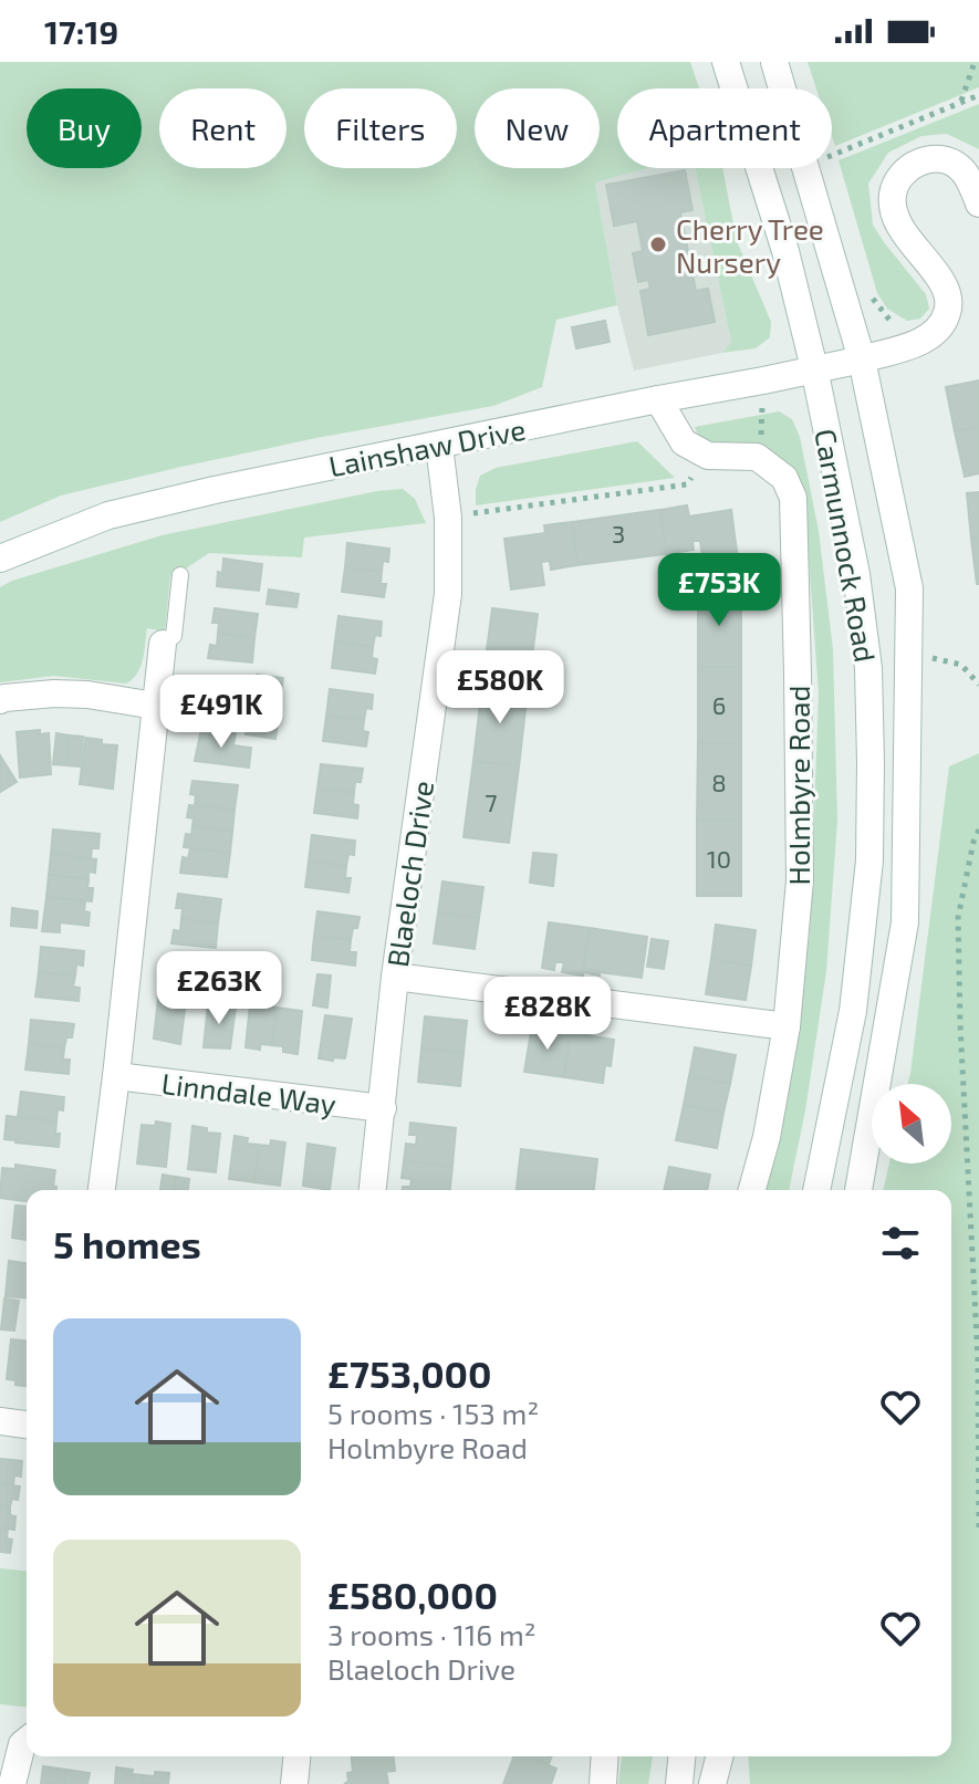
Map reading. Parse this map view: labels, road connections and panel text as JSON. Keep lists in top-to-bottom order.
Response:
{
  "streets": {
    "street": [
      "Lainshaw Drive",
      "Carmunnock Road",
      "Holmbyre Road",
      "Blaeloch Drive",
      "Linndale Way"
    ]
  },
  "crossings": [
    ["Lainshaw Drive", "Carmunnock Road"],
    ["Lainshaw Drive", "Blaeloch Drive"],
    ["Blaeloch Drive", "Linndale Way"]
  ],
  "places": ["Cherry Tree Nursery"],
  "house_numbers": [
    "3",
    "6",
    "8",
    "7",
    "10"
  ],
  "north": "top left",
  "page": {
    "status": "17:19",
    "chip": [
      "Buy",
      "Rent",
      "Filters",
      "New",
      "Apartment"
    ],
    "price": [
      "£753K",
      "£580K",
      "£491K",
      "£263K",
      "£828K"
    ],
    "heading": "5 homes",
    "list": [
      {
        "name": "£753,000",
        "note": "5 rooms · 153 m² · Holmbyre Road"
      },
      {
        "name": "£580,000",
        "note": "3 rooms · 116 m² · Blaeloch Drive"
      }
    ]
  }
}
